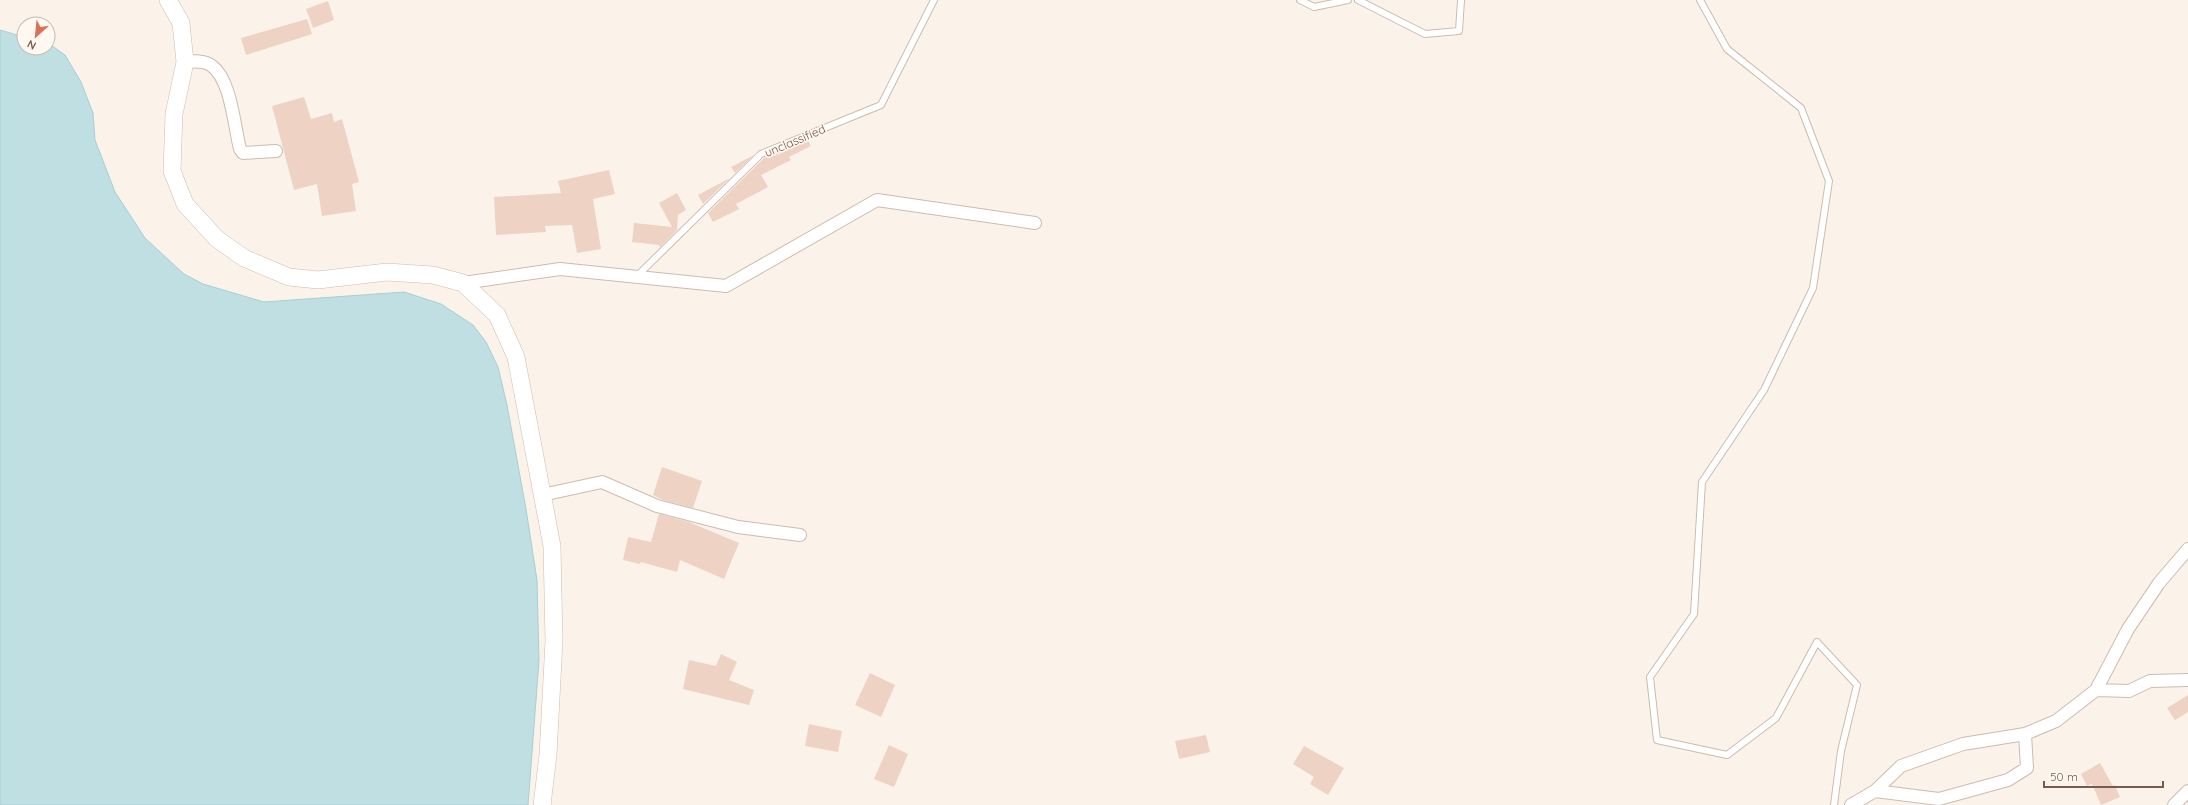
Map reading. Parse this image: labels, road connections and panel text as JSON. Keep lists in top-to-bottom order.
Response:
{
  "streets": {
    "lane": ["unclassified"]
  },
  "scale_bar": "50 m",
  "north": "bottom left"
}
